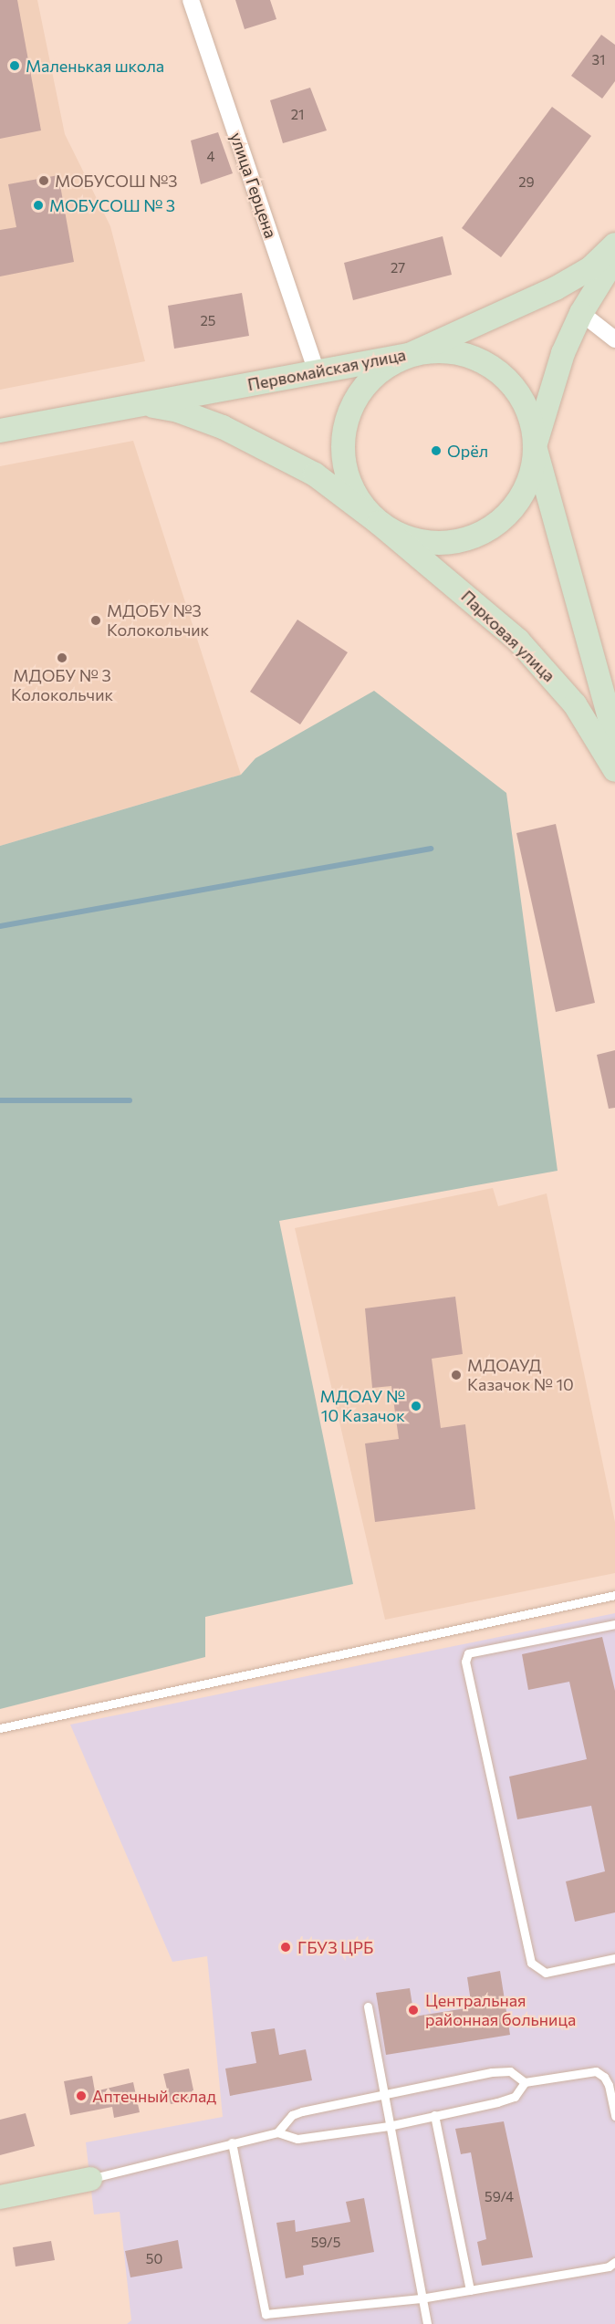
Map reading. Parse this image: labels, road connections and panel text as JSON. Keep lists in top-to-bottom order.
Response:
{
  "streets": {
    "main road": ["Первомайская улица", "Парковая улица"],
    "street": ["улица Герцена"]
  },
  "crossings": [
    ["улица Герцена", "Первомайская улица"],
    ["Первомайская улица", "Парковая улица"]
  ],
  "places": [
    "Маленькая школа",
    "МОБУСОШ №3",
    "МОБУСОШ № 3",
    "Орёл",
    "МДОБУ №3 Колокольчик",
    "МДОБУ № 3 Колокольчик",
    "МДОАУД Казачок № 10",
    "МДОАУ № 10 Казачок",
    "ГБУЗ ЦРБ",
    "Центральная районная больница",
    "Аптечный склад"
  ],
  "house_numbers": [
    "31",
    "21",
    "4",
    "29",
    "27",
    "25",
    "59/4",
    "59/5",
    "50"
  ]
}
